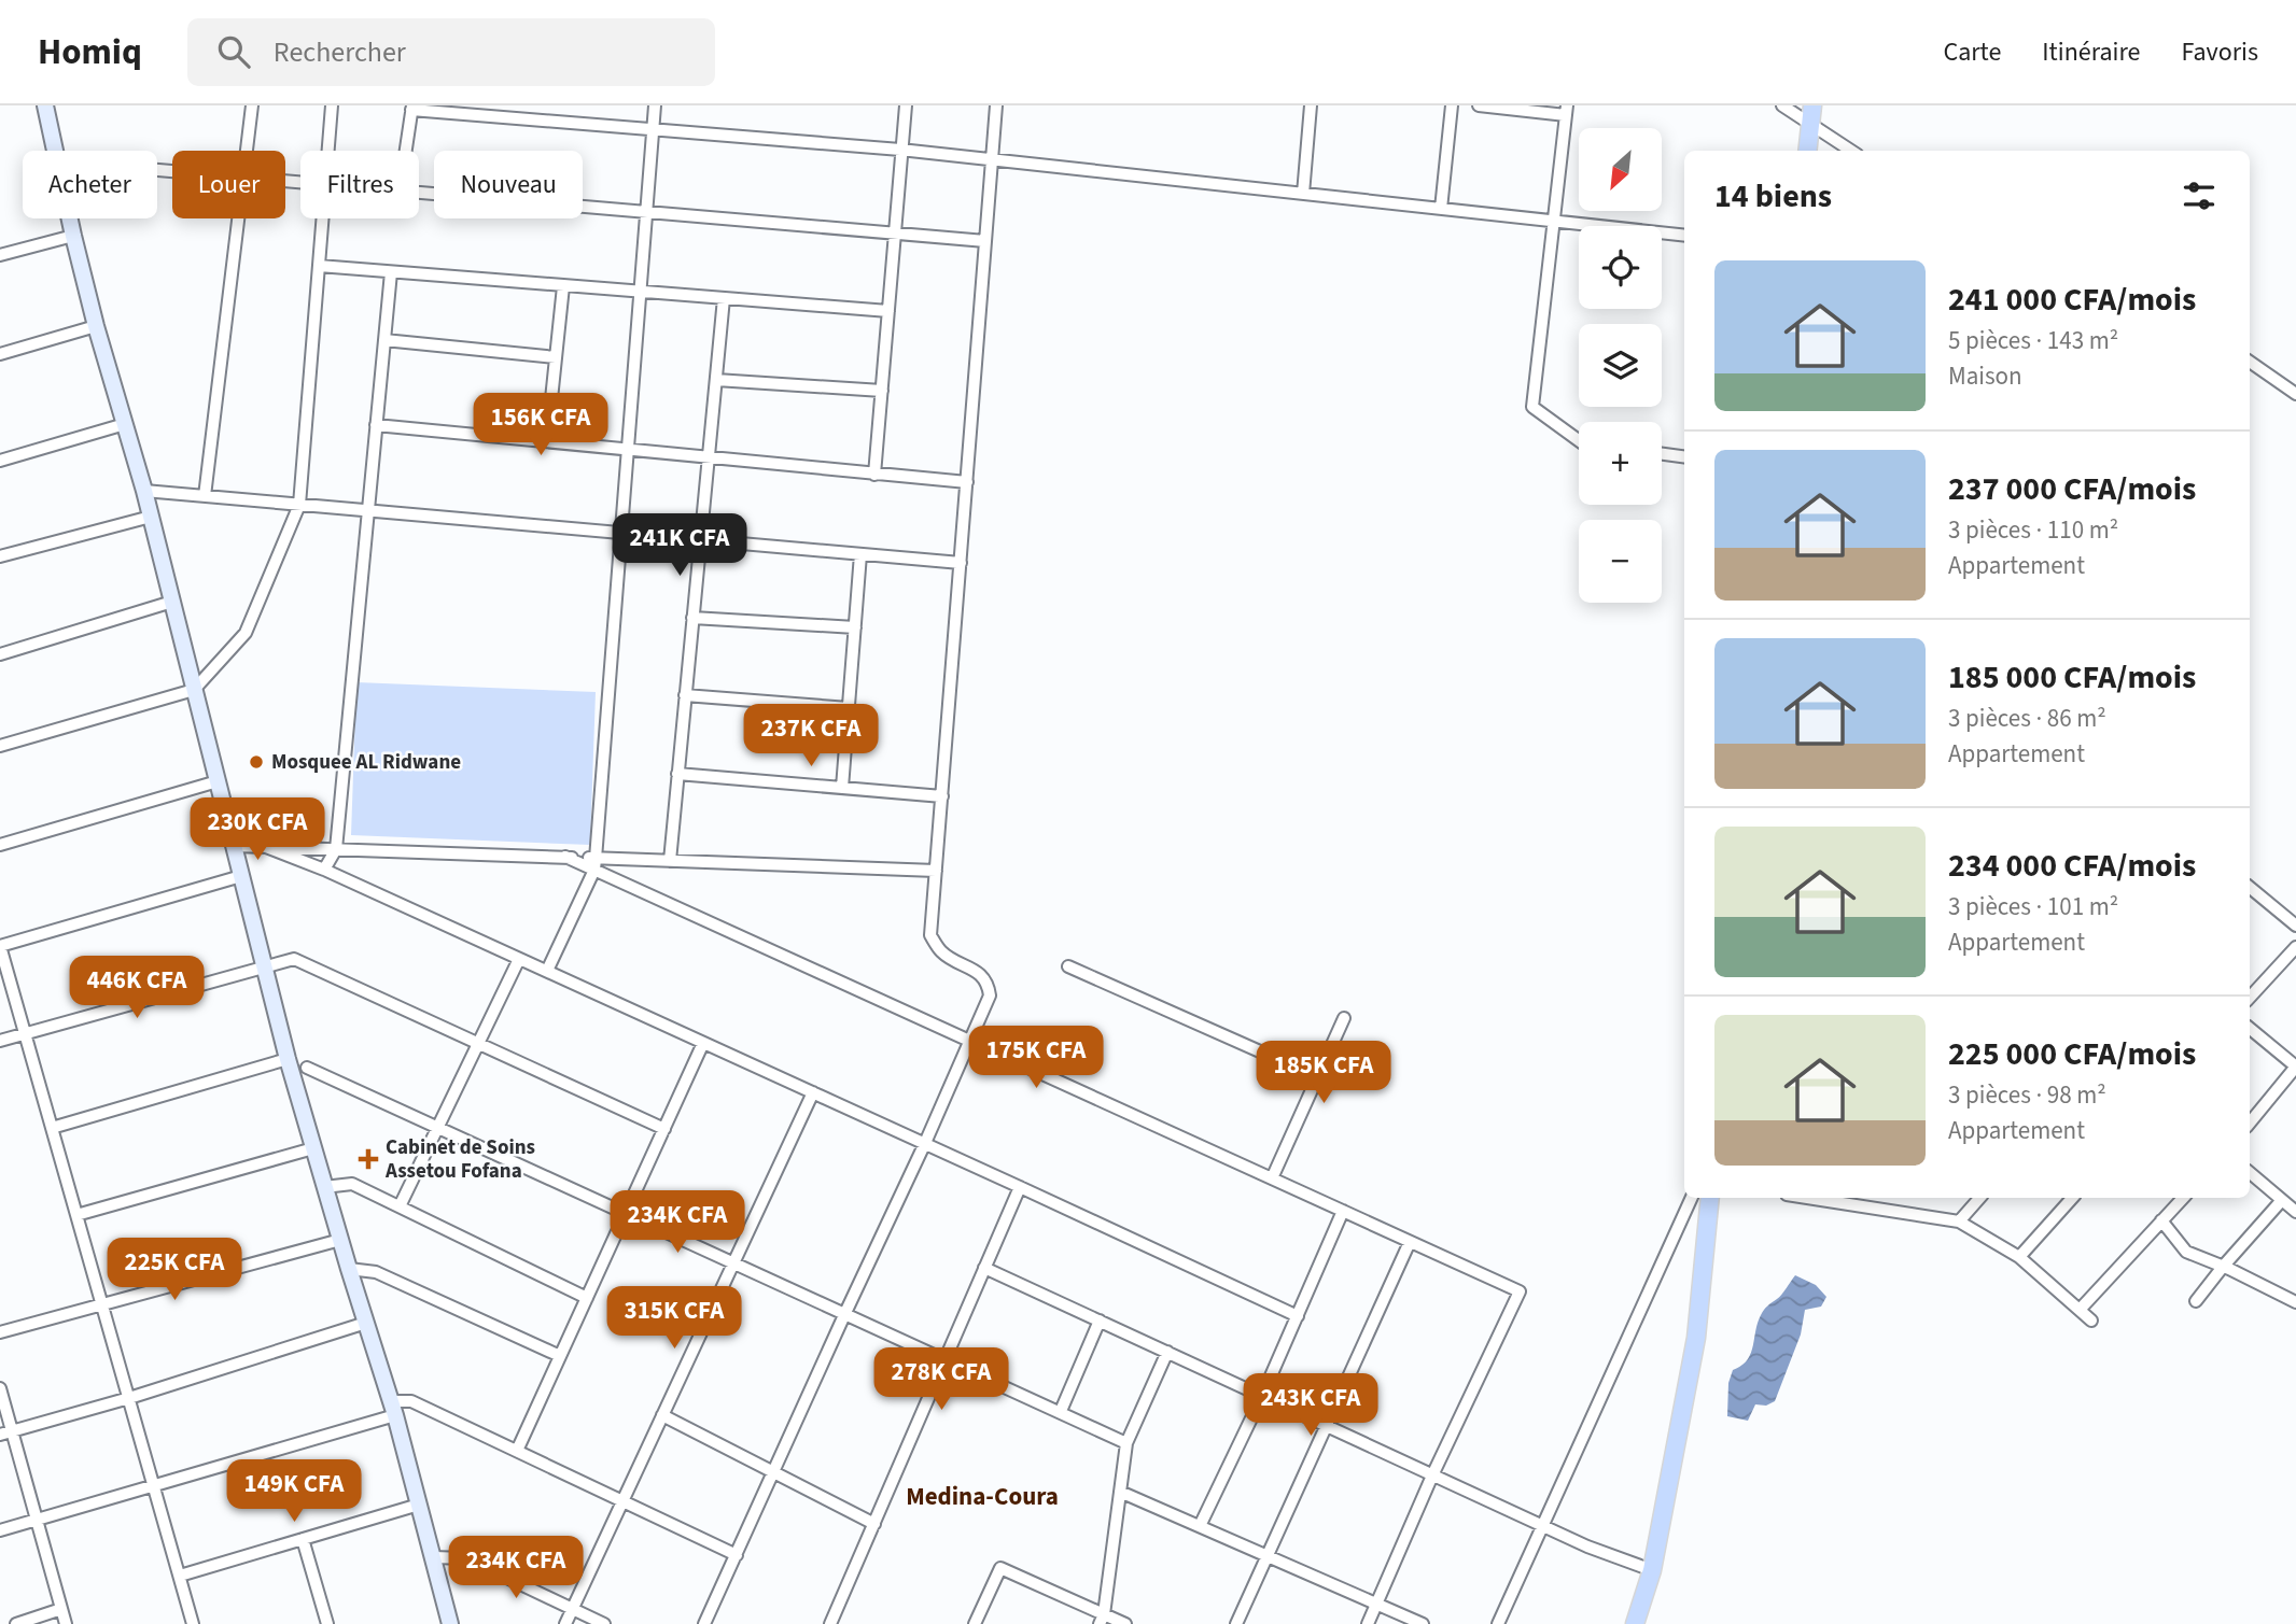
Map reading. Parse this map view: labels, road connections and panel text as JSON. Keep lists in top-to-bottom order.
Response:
{
  "districts": ["Medina-Coura"],
  "places": {
    "other": ["Mosquee AL Ridwane"],
    "health": ["Cabinet de Soins Assetou Fofana"]
  },
  "north": "bottom left",
  "page": {
    "header": "Homiq",
    "search": "Rechercher",
    "nav": ["Carte", "Itinéraire", "Favoris"],
    "map_buttons": ["+", "−"],
    "chip": [
      "Acheter",
      "Louer",
      "Filtres",
      "Nouveau"
    ],
    "heading": "14 biens",
    "list": [
      {
        "name": "241 000 CFA/mois",
        "note": "5 pièces · 143 m² · Maison"
      },
      {
        "name": "237 000 CFA/mois",
        "note": "3 pièces · 110 m² · Appartement"
      },
      {
        "name": "185 000 CFA/mois",
        "note": "3 pièces · 86 m² · Appartement"
      },
      {
        "name": "234 000 CFA/mois",
        "note": "3 pièces · 101 m² · Appartement"
      },
      {
        "name": "225 000 CFA/mois",
        "note": "3 pièces · 98 m² · Appartement"
      }
    ],
    "price": [
      "156K CFA",
      "241K CFA",
      "237K CFA",
      "230K CFA",
      "446K CFA",
      "175K CFA",
      "185K CFA",
      "234K CFA",
      "225K CFA",
      "315K CFA",
      "278K CFA",
      "243K CFA",
      "149K CFA",
      "234K CFA"
    ]
  }
}
